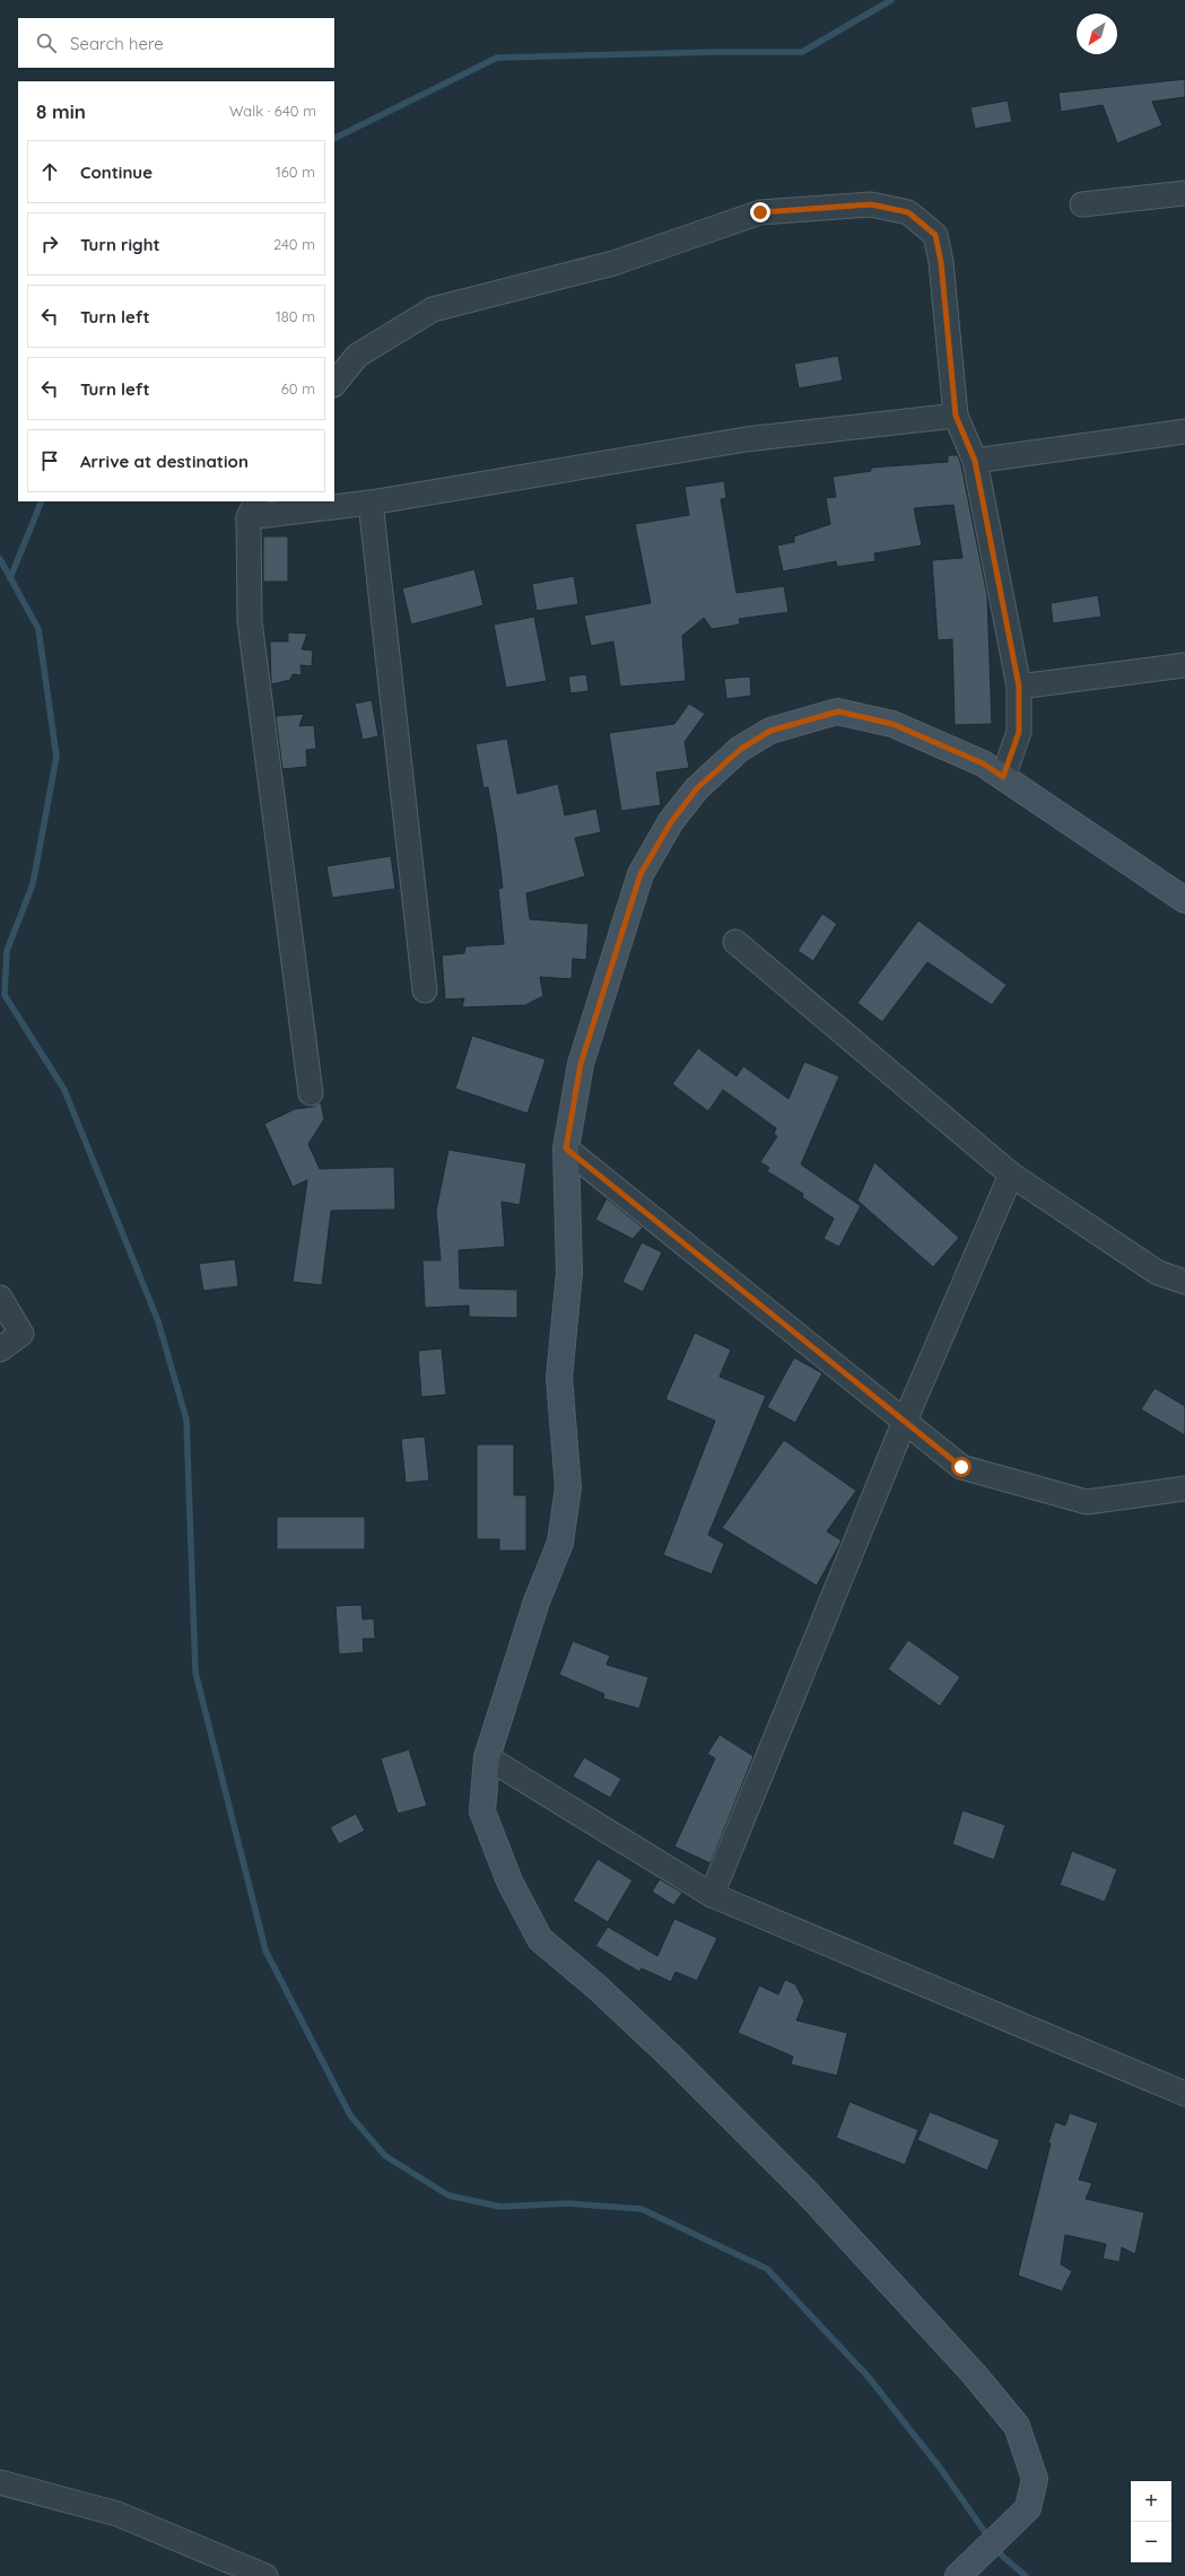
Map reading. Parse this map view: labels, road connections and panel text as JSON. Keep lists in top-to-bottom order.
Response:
{
  "north": "bottom left",
  "page": {
    "search": "Search here",
    "heading": ["8 min", "Walk · 640 m"],
    "list": [
      ["Continue", "160 m"],
      ["Turn right", "240 m"],
      ["Turn left", "180 m"],
      ["Turn left", "60 m"],
      "Arrive at destination"
    ],
    "map_buttons": ["+", "−"]
  }
}
